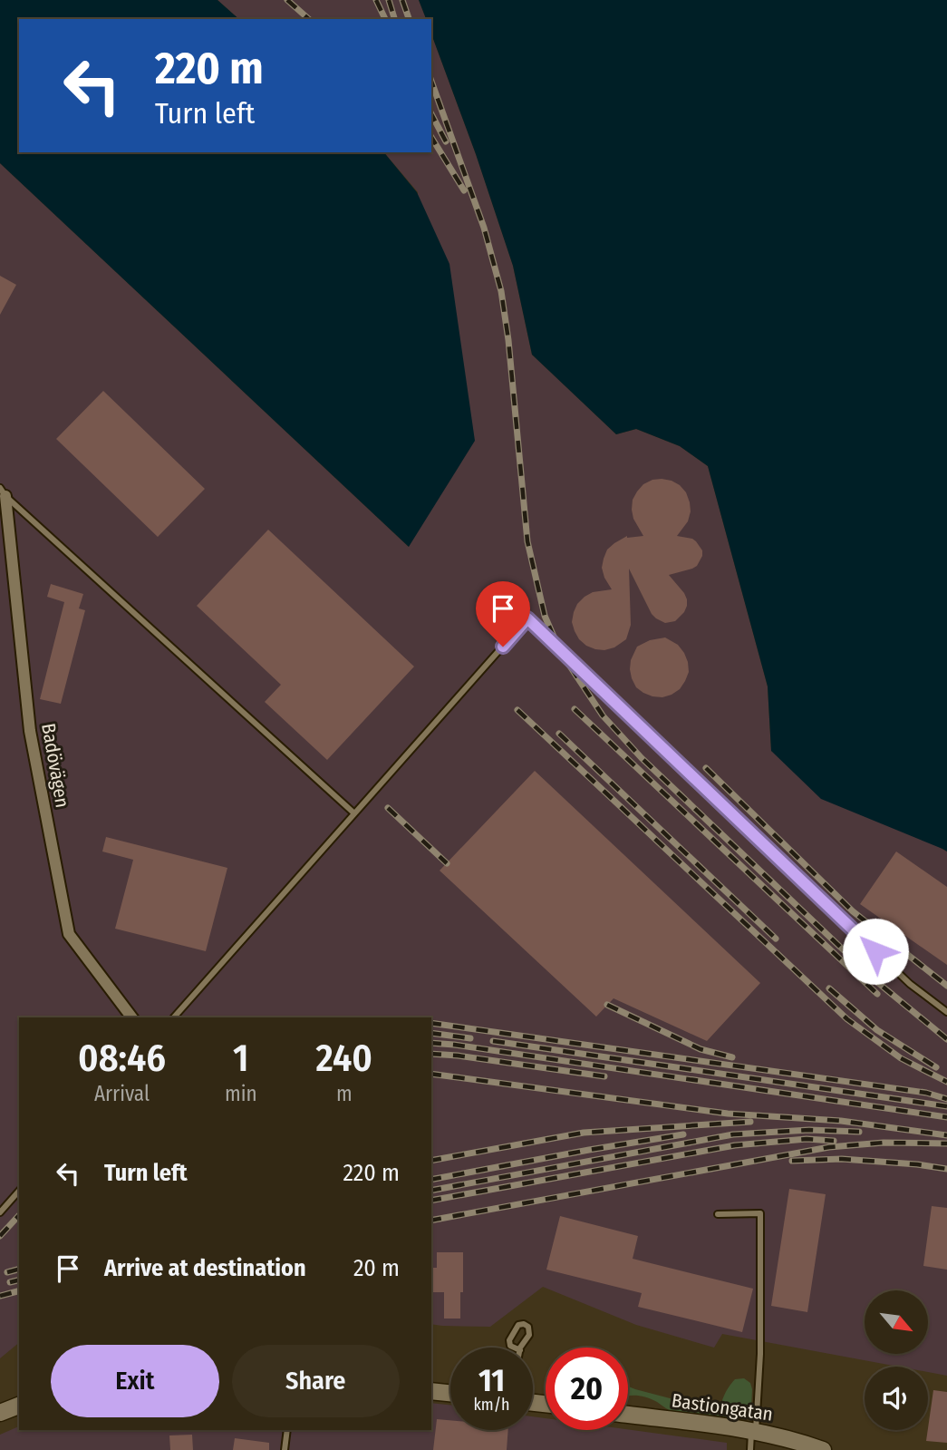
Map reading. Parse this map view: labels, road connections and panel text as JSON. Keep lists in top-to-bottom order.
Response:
{
  "streets": {
    "main road": ["Bastiongatan"],
    "street": ["Badövägen"]
  },
  "north": "bottom right",
  "page": {
    "turn": ["220 m", "Turn left"],
    "eta": [
      "08:46",
      "Arrival",
      "1",
      "min",
      "240",
      "m"
    ],
    "list": [
      {
        "name": "Turn left",
        "value": "220 m"
      },
      {
        "name": "Arrive at destination",
        "value": "20 m"
      }
    ],
    "buttons": ["Exit", "Share"],
    "speed": "11 km/h",
    "limit": "20"
  }
}
